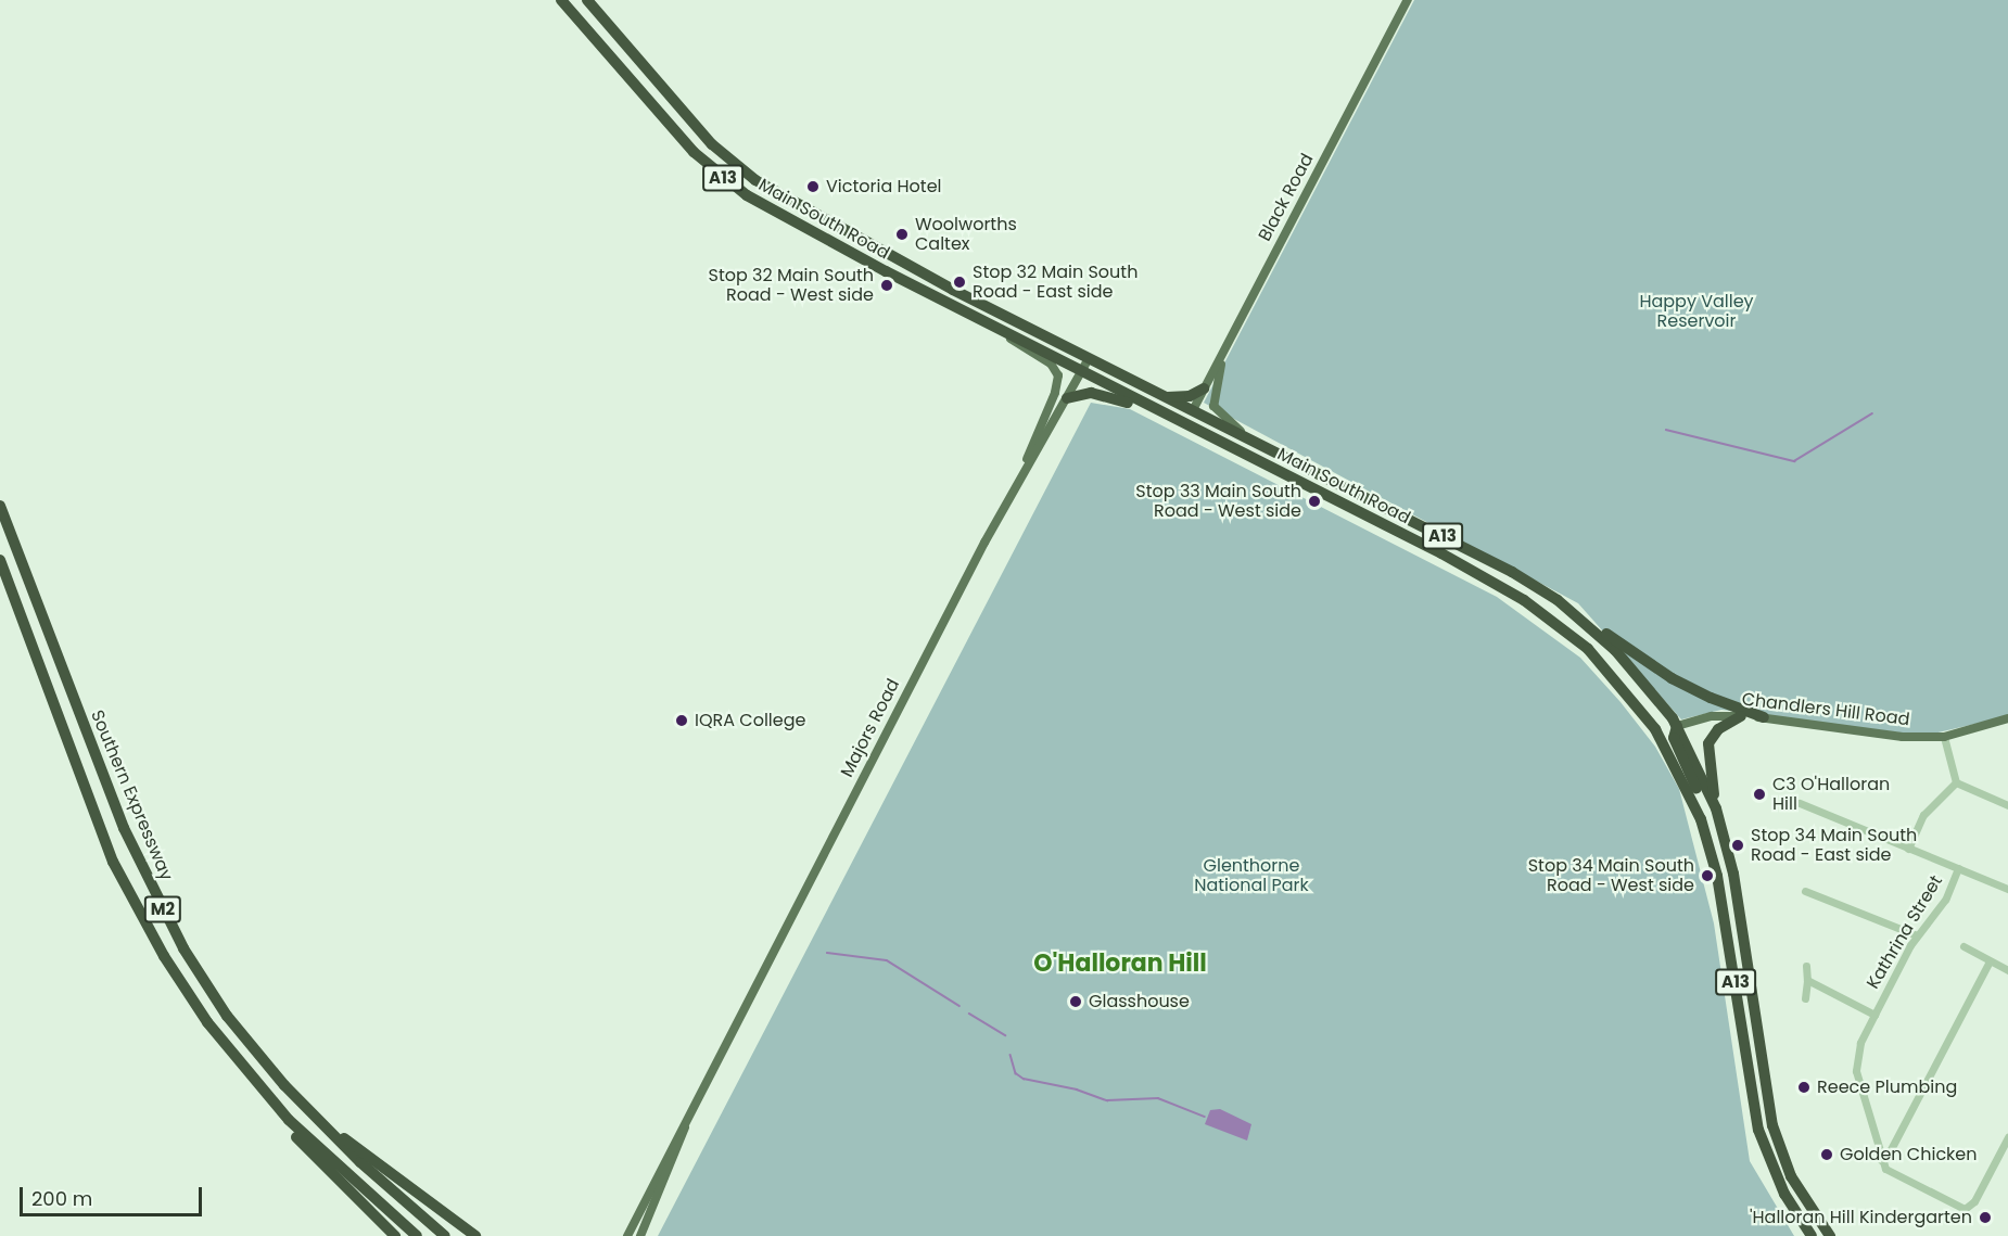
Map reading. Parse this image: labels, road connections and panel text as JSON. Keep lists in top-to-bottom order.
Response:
{
  "streets": {
    "highway": [
      "A13",
      "Main South Road",
      "Southern Expressway",
      "M2"
    ],
    "main road": ["Black Road", "Chandlers Hill Road", "Majors Road"],
    "street": ["Kathrina Street"]
  },
  "crossings": [
    ["A13", "Black Road"],
    ["A13", "Main South Road"],
    ["A13", "Majors Road"],
    ["Black Road", "Main South Road"],
    ["Main South Road", "Chandlers Hill Road"],
    ["Main South Road", "Majors Road"]
  ],
  "districts": ["O'Halloran Hill"],
  "parks": ["Happy Valley Reservoir", "Glenthorne National Park"],
  "places": [
    "Victoria Hotel",
    "Woolworths Caltex",
    "Stop 32 Main South Road - East side",
    "Stop 32 Main South Road - West side",
    "Stop 33 Main South Road - West side",
    "IQRA College",
    "C3 O'Halloran Hill",
    "Stop 34 Main South Road - East side",
    "Stop 34 Main South Road - West side",
    "Glasshouse",
    "Reece Plumbing",
    "Golden Chicken",
    "'Halloran Hill Kindergarten"
  ],
  "scale_bar": "200 m"
}
